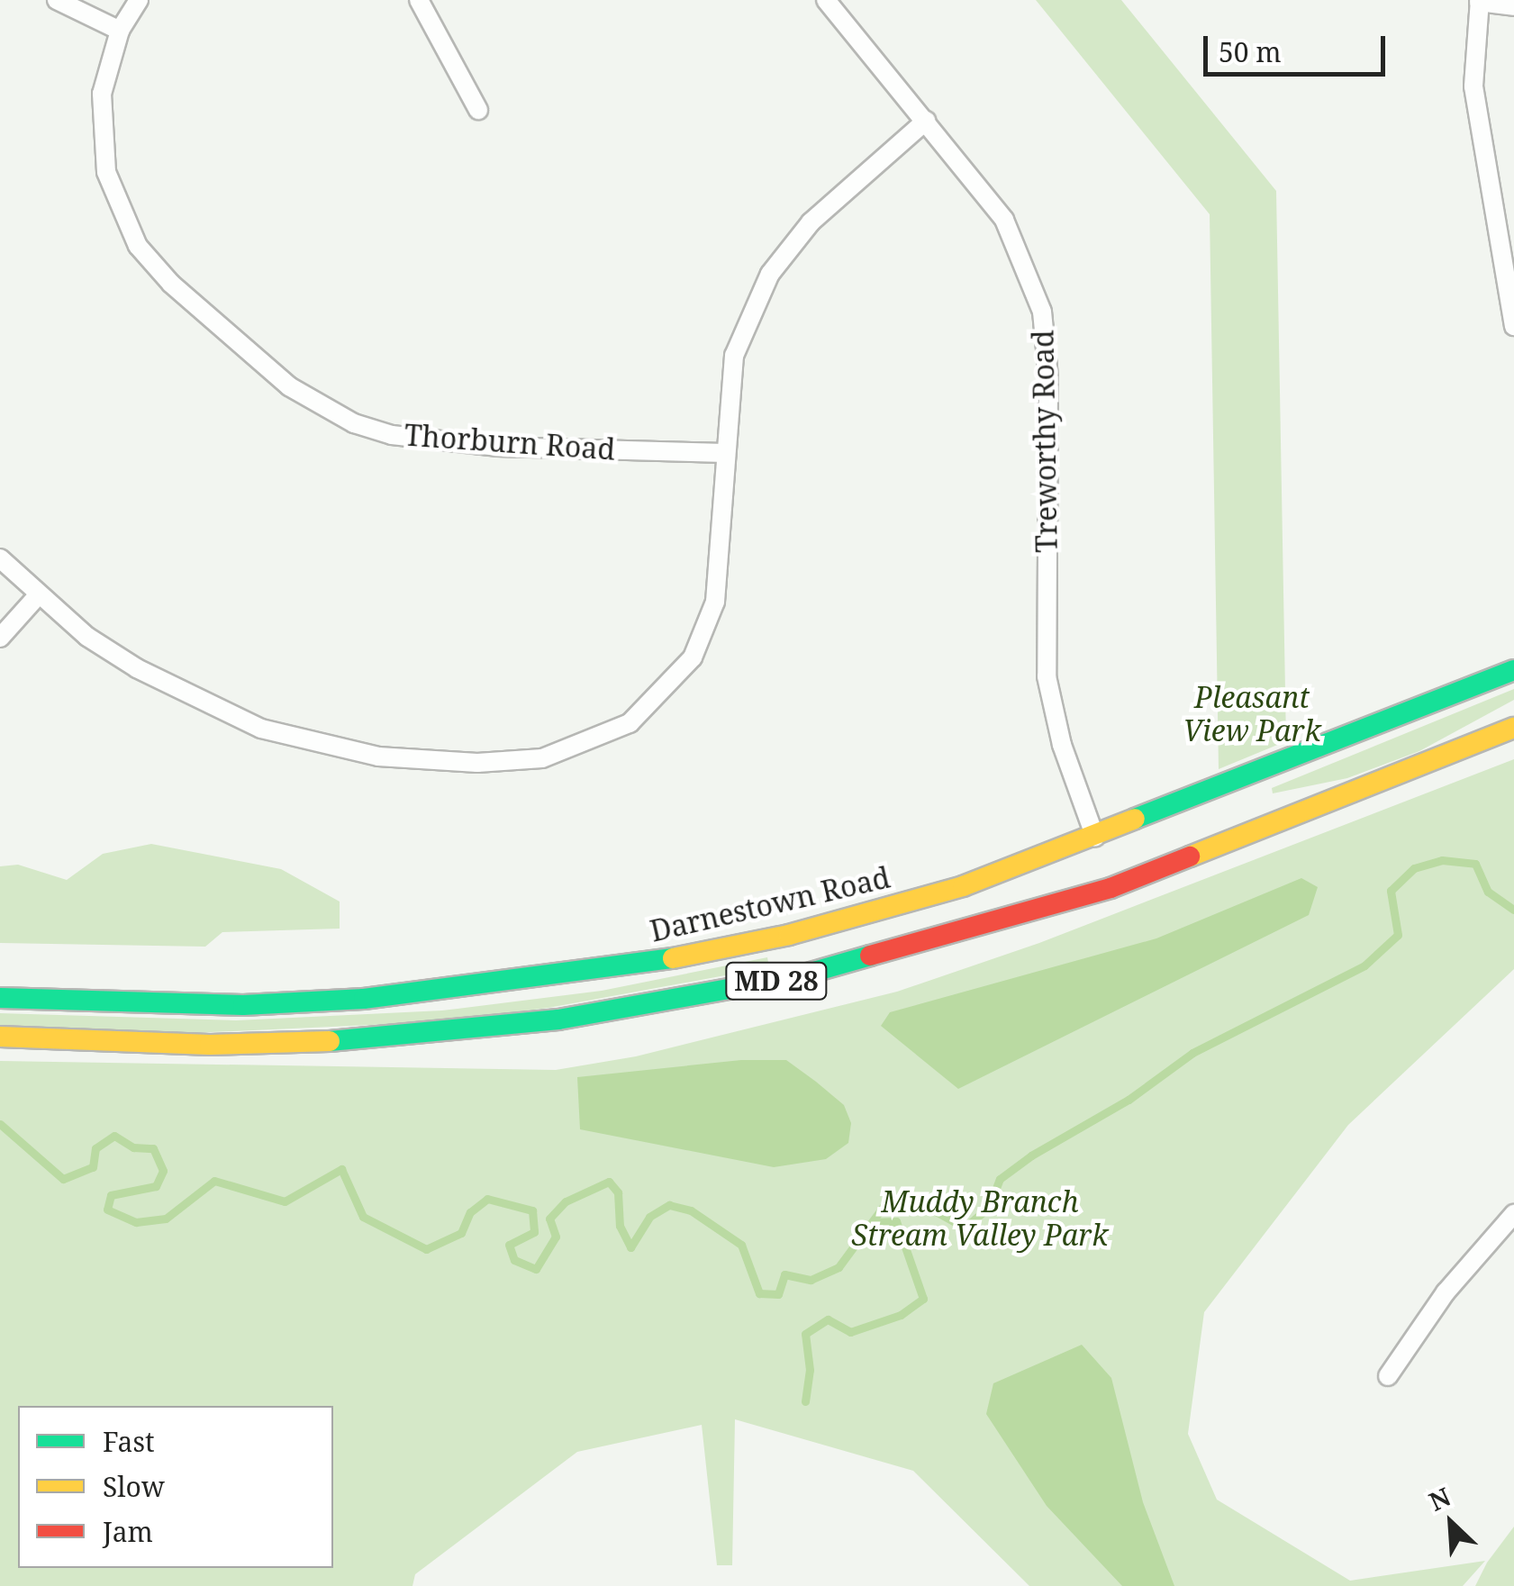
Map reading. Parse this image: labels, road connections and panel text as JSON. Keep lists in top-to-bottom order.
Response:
{
  "streets": {
    "main road": ["Darnestown Road", "MD 28"],
    "street": ["Treworthy Road", "Thorburn Road"]
  },
  "crossings": [
    ["Treworthy Road", "Darnestown Road"]
  ],
  "parks": ["Pleasant View Park", "Muddy Branch Stream Valley Park"],
  "legend": ["Fast", "Slow", "Jam"],
  "scale_bar": "50 m",
  "north": "top left"
}
